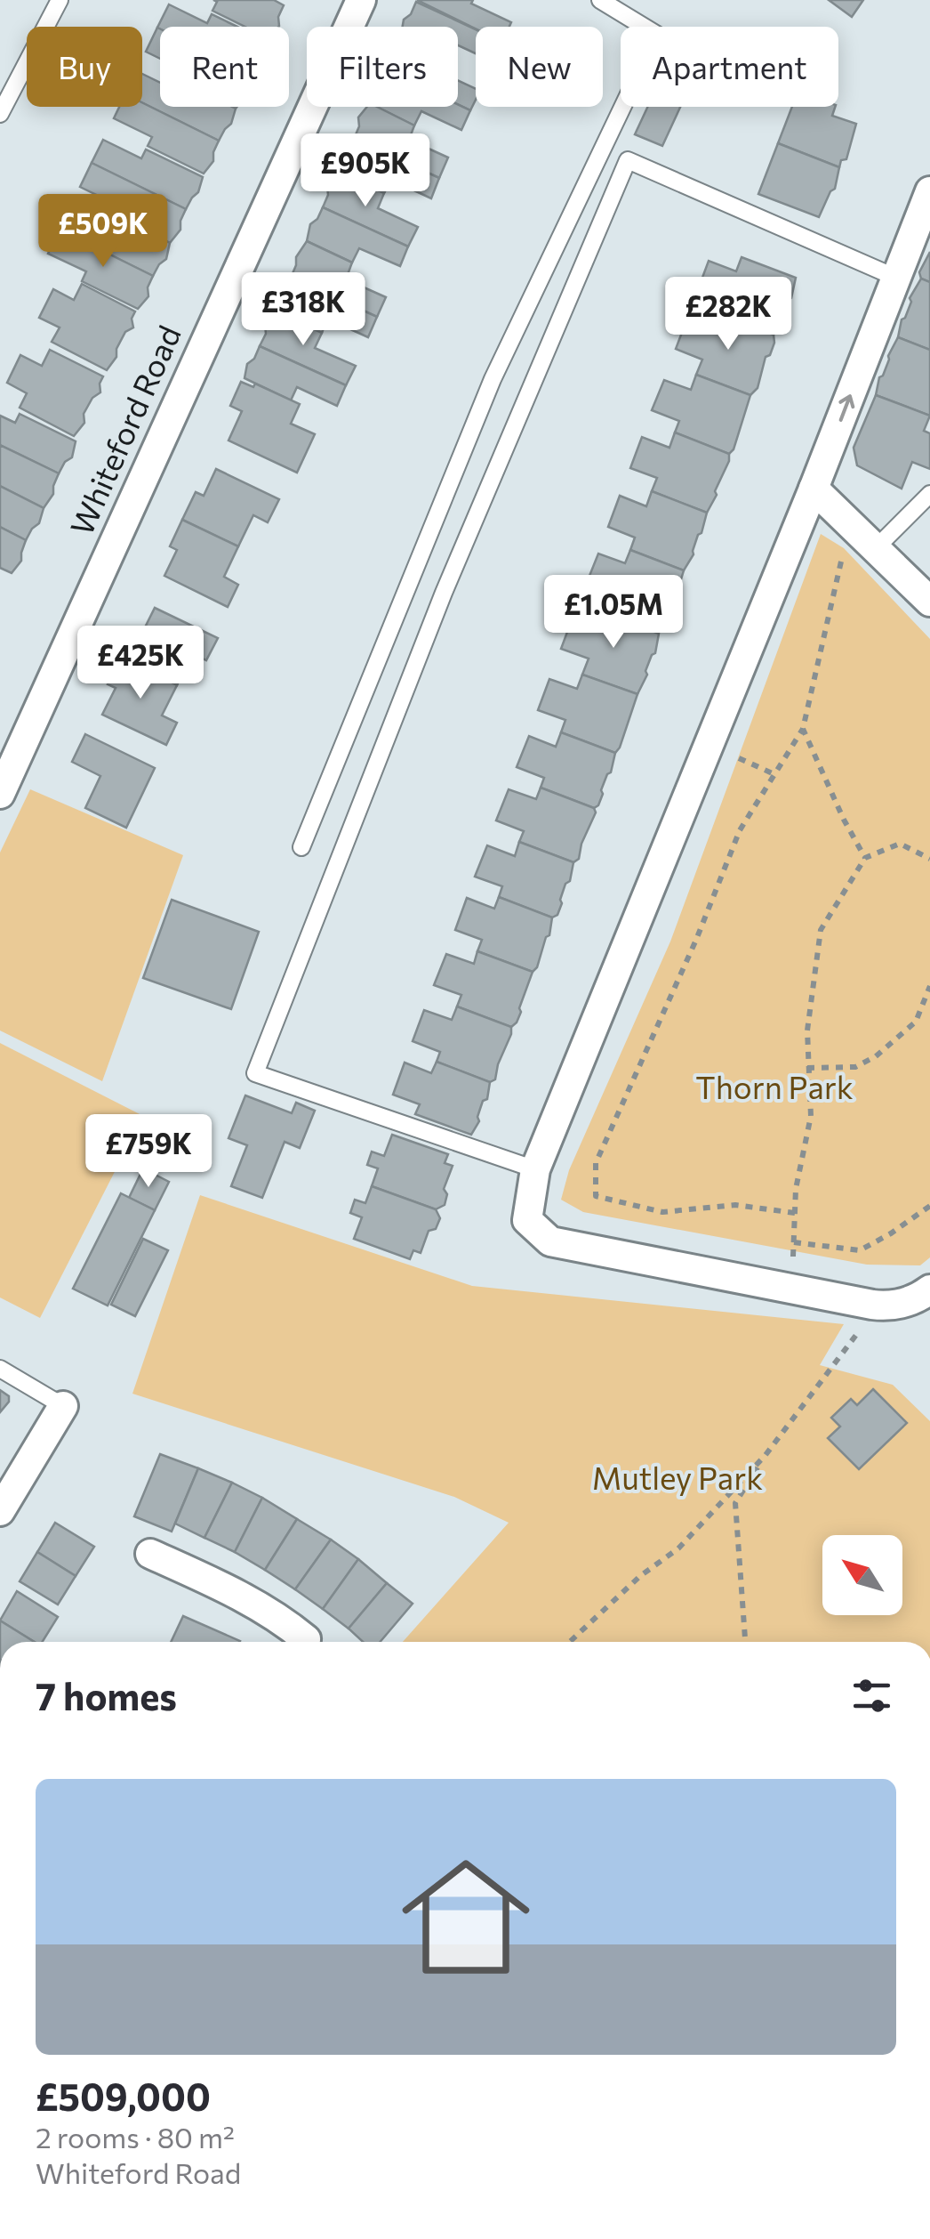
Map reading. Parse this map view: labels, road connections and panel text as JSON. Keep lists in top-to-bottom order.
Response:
{
  "streets": {
    "street": ["Whiteford Road"]
  },
  "parks": ["Thorn Park", "Mutley Park"],
  "north": "top left",
  "page": {
    "chip": [
      "Buy",
      "Rent",
      "Filters",
      "New",
      "Apartment"
    ],
    "price": [
      "£905K",
      "£509K",
      "£318K",
      "£282K",
      "£1.05M",
      "£425K",
      "£759K"
    ],
    "heading": "7 homes",
    "list": [
      {
        "name": "£509,000",
        "note": "2 rooms · 80 m² · Whiteford Road"
      }
    ]
  }
}
